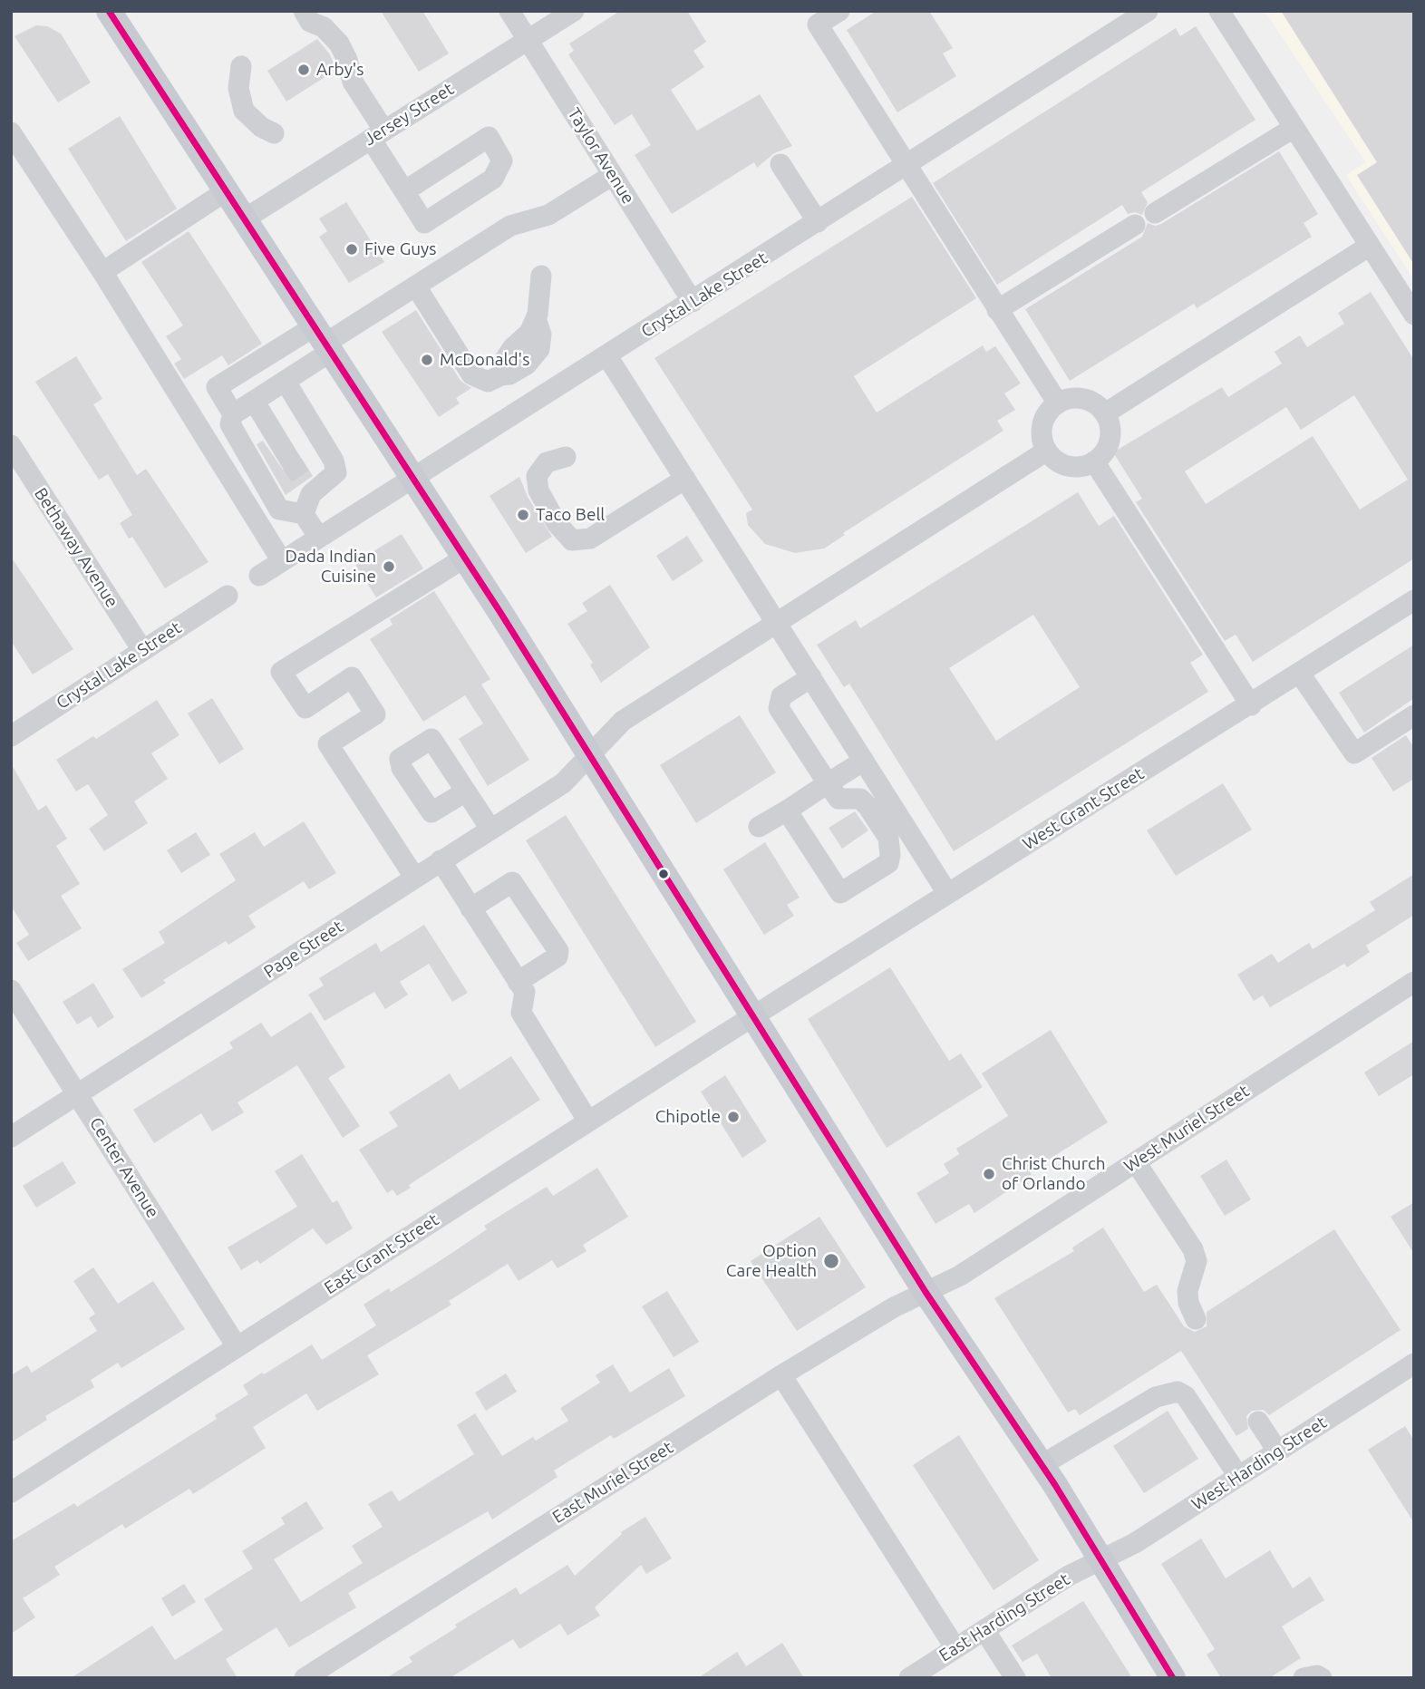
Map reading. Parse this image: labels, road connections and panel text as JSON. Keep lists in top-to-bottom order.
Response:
{
  "streets": {
    "street": [
      "Jersey Street",
      "Taylor Avenue",
      "Crystal Lake Street",
      "Bethaway Avenue",
      "West Grant Street",
      "Page Street",
      "West Muriel Street",
      "Center Avenue",
      "East Grant Street",
      "West Harding Street",
      "East Muriel Street",
      "East Harding Street"
    ]
  },
  "crossings": [
    ["Jersey Street", "Taylor Avenue"],
    ["Taylor Avenue", "Crystal Lake Street"],
    ["Crystal Lake Street", "Bethaway Avenue"],
    ["West Grant Street", "East Grant Street"],
    ["Page Street", "Center Avenue"],
    ["West Muriel Street", "East Muriel Street"],
    ["Center Avenue", "East Grant Street"],
    ["West Harding Street", "East Harding Street"]
  ],
  "places": [
    "Arby's",
    "Five Guys",
    "McDonald's",
    "Taco Bell",
    "Dada Indian Cuisine",
    "Chipotle",
    "Christ Church of Orlando",
    "Option Care Health"
  ]
}
